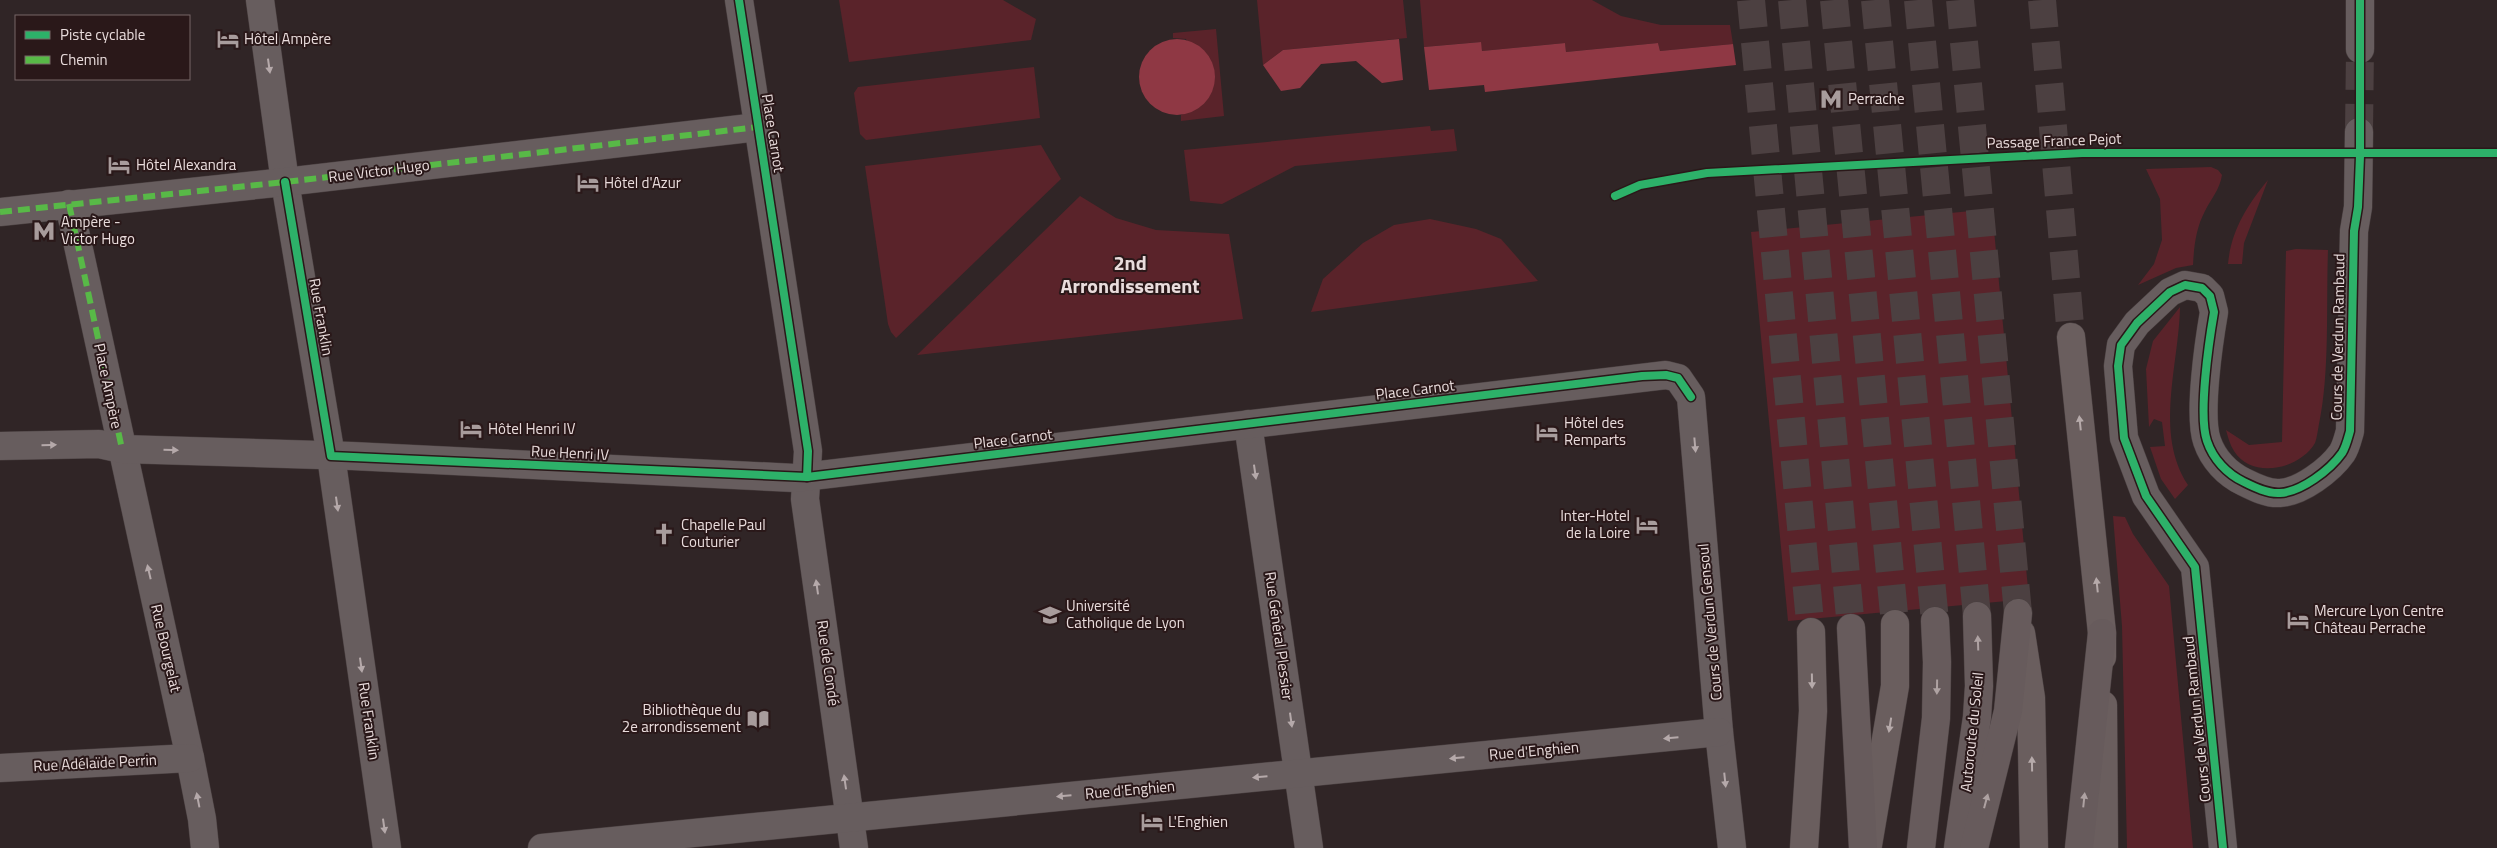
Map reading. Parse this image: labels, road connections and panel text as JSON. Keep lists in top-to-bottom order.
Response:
{
  "streets": {
    "highway": ["Autoroute du Soleil"],
    "street": [
      "Place Carnot",
      "Rue Victor Hugo",
      "Rue Franklin",
      "Cours de Verdun Rambaud",
      "Place Ampère",
      "Rue Henri IV",
      "Cours de Verdun Gensoul",
      "Rue Général Plessier",
      "Rue Bourgelat",
      "Rue de Condé",
      "Rue d'Enghien",
      "Rue Adélaïde Perrin"
    ],
    "cycle path": ["Passage France Pejot"]
  },
  "crossings": [
    ["Place Carnot", "Rue Victor Hugo"],
    ["Place Carnot", "Rue Henri IV"],
    ["Place Carnot", "Cours de Verdun Gensoul"],
    ["Place Carnot", "Rue Général Plessier"],
    ["Place Carnot", "Rue de Condé"],
    ["Rue Victor Hugo", "Rue Franklin"],
    ["Rue Victor Hugo", "Place Ampère"],
    ["Rue Franklin", "Rue Henri IV"],
    ["Place Ampère", "Rue Henri IV"],
    ["Place Ampère", "Rue Bourgelat"],
    ["Rue Henri IV", "Rue Bourgelat"],
    ["Rue Henri IV", "Rue de Condé"],
    ["Cours de Verdun Gensoul", "Rue d'Enghien"],
    ["Rue Général Plessier", "Rue d'Enghien"],
    ["Rue Bourgelat", "Rue Adélaïde Perrin"],
    ["Rue de Condé", "Rue d'Enghien"]
  ],
  "one_way": [
    "Rue Franklin",
    "Cours de Verdun Gensoul",
    "Rue Général Plessier",
    "Rue Bourgelat",
    "Rue de Condé",
    "Rue d'Enghien"
  ],
  "districts": ["2nd Arrondissement"],
  "places": {
    "hotel": [
      "Hôtel Ampère",
      "Hôtel Alexandra",
      "Hôtel d'Azur",
      "Hôtel Henri IV",
      "Hôtel des Remparts",
      "Inter-Hotel de la Loire",
      "Mercure Lyon Centre Château Perrache",
      "L'Enghien"
    ],
    "metro station": ["Perrache", "Ampère - Victor Hugo"],
    "church": ["Chapelle Paul Couturier"],
    "school or university": ["Université Catholique de Lyon"],
    "library": ["Bibliothèque du 2e arrondissement"]
  },
  "legend": ["Piste cyclable", "Chemin"]
}
